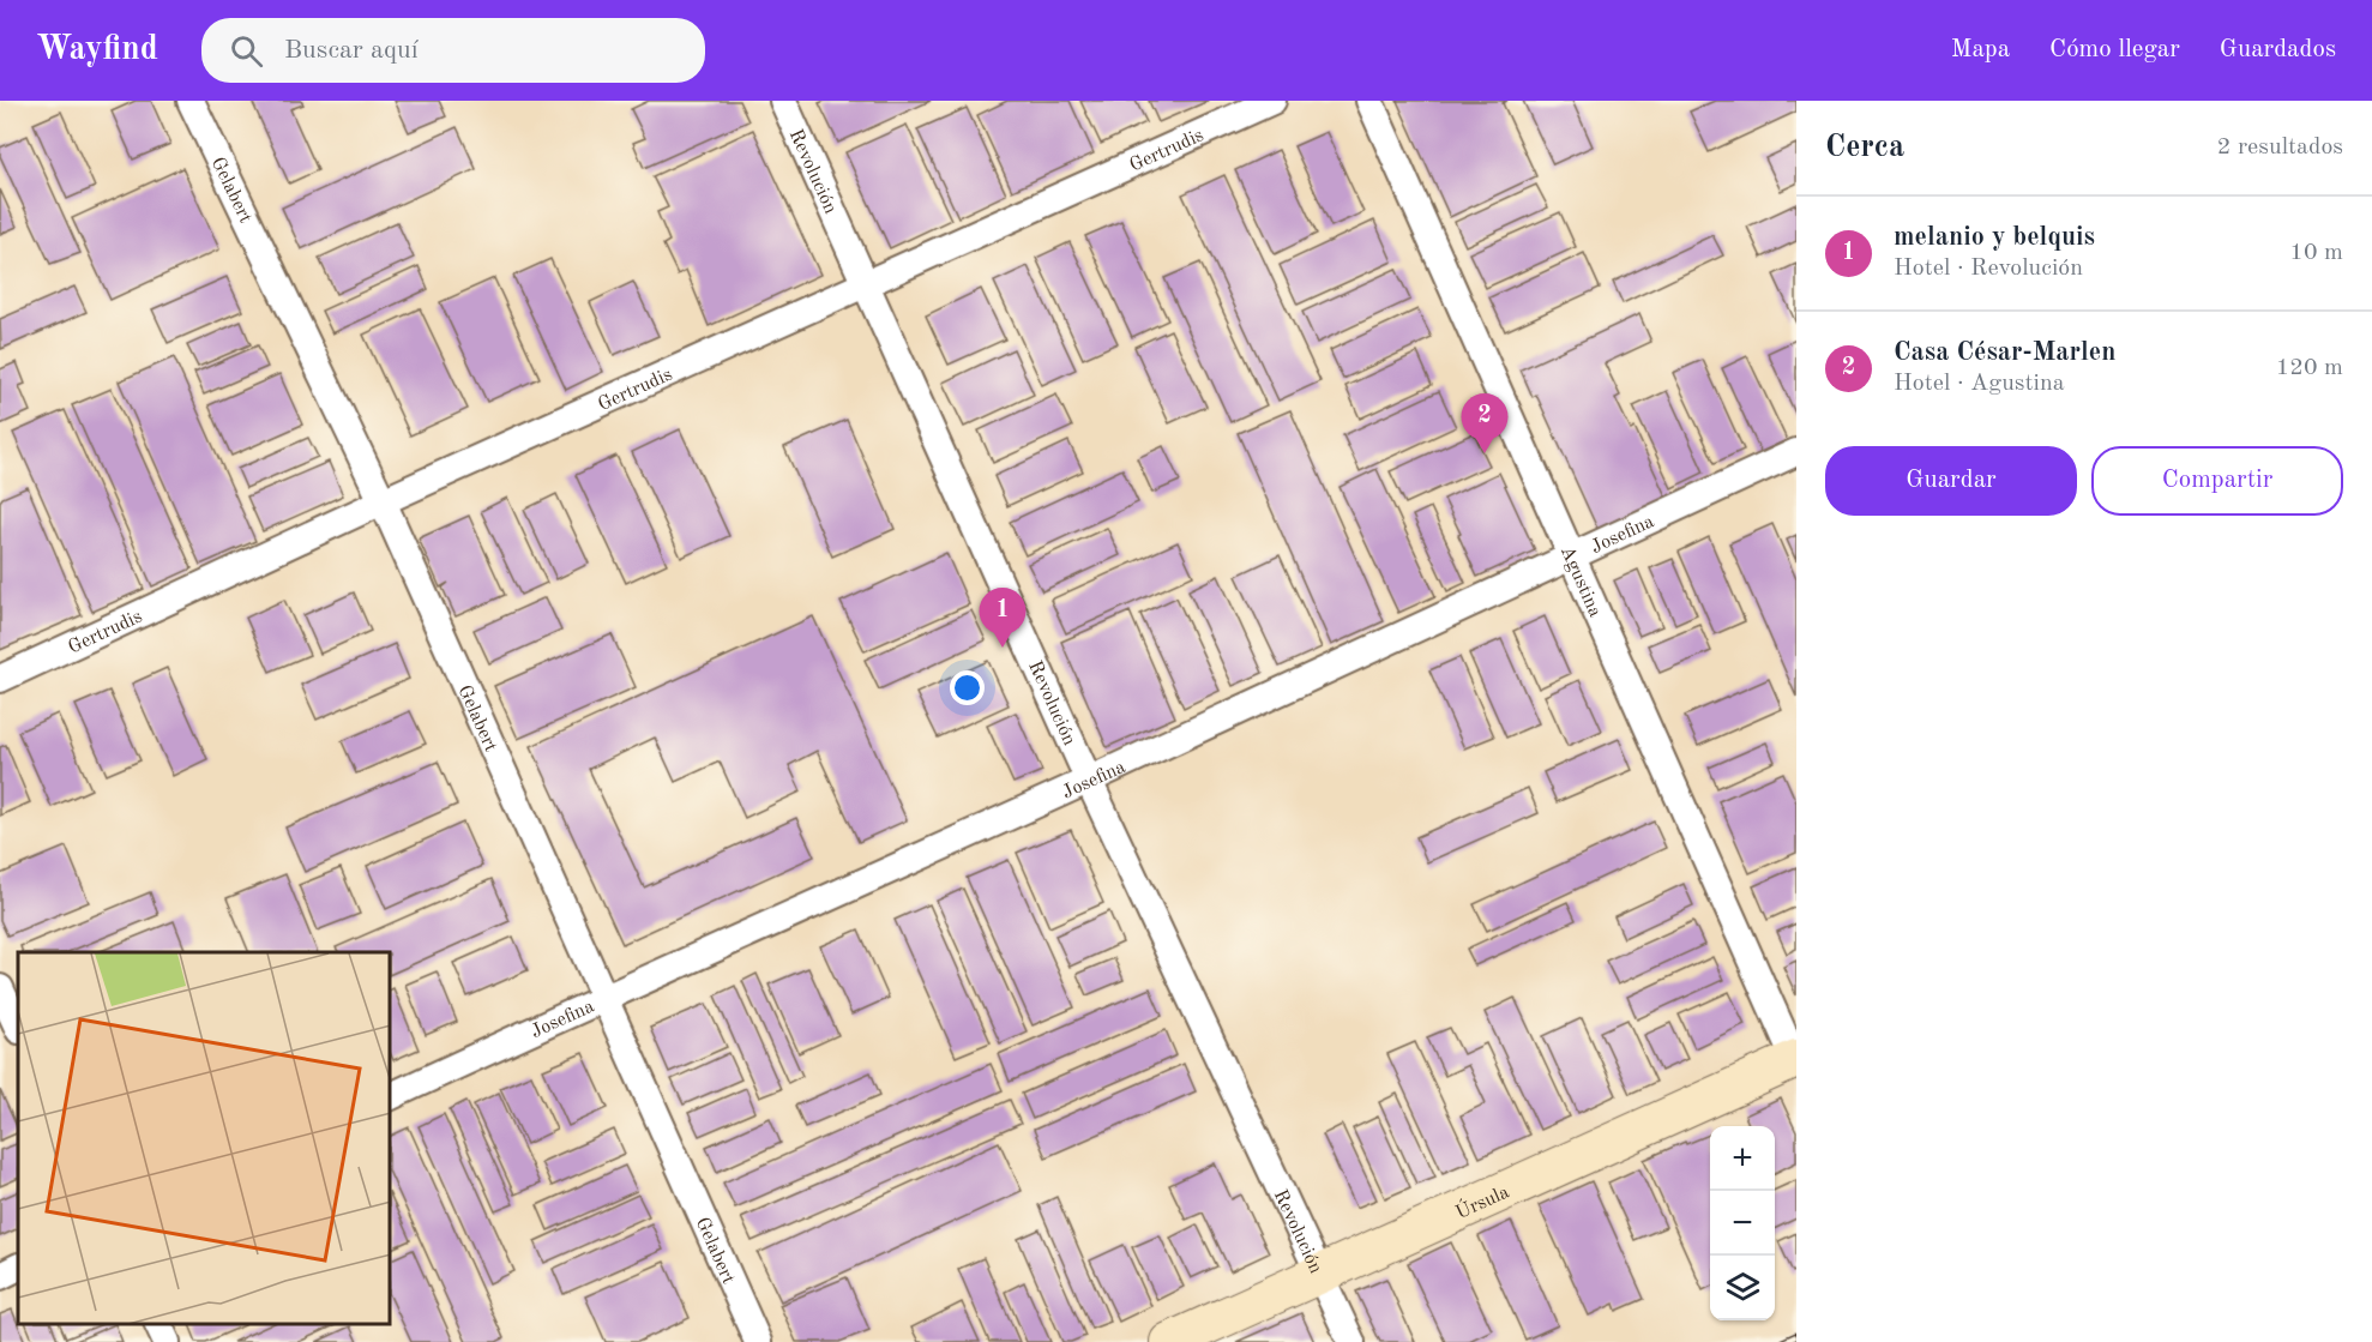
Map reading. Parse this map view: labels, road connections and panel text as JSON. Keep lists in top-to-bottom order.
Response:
{
  "streets": {
    "street": [
      "Gertrudis",
      "Revolución",
      "Gelabert",
      "Josefina",
      "Agustina",
      "Úrsula"
    ]
  },
  "crossings": [
    ["Gertrudis", "Revolución"],
    ["Gertrudis", "Gelabert"],
    ["Revolución", "Josefina"],
    ["Revolución", "Úrsula"],
    ["Gelabert", "Josefina"],
    ["Josefina", "Agustina"],
    ["Agustina", "Úrsula"]
  ],
  "page": {
    "header": "Wayfind",
    "search": "Buscar aquí",
    "nav": ["Mapa", "Cómo llegar", "Guardados"],
    "heading": ["Cerca", "2 resultados"],
    "list": [
      {
        "mark": "1",
        "name": "melanio y belquis",
        "note": "Hotel · Revolución",
        "value": "10 m"
      },
      {
        "mark": "2",
        "name": "Casa César-Marlen",
        "note": "Hotel · Agustina",
        "value": "120 m"
      }
    ],
    "pins": ["2", "1"],
    "buttons": ["Guardar", "Compartir"],
    "map_buttons": ["+", "−"]
  }
}
